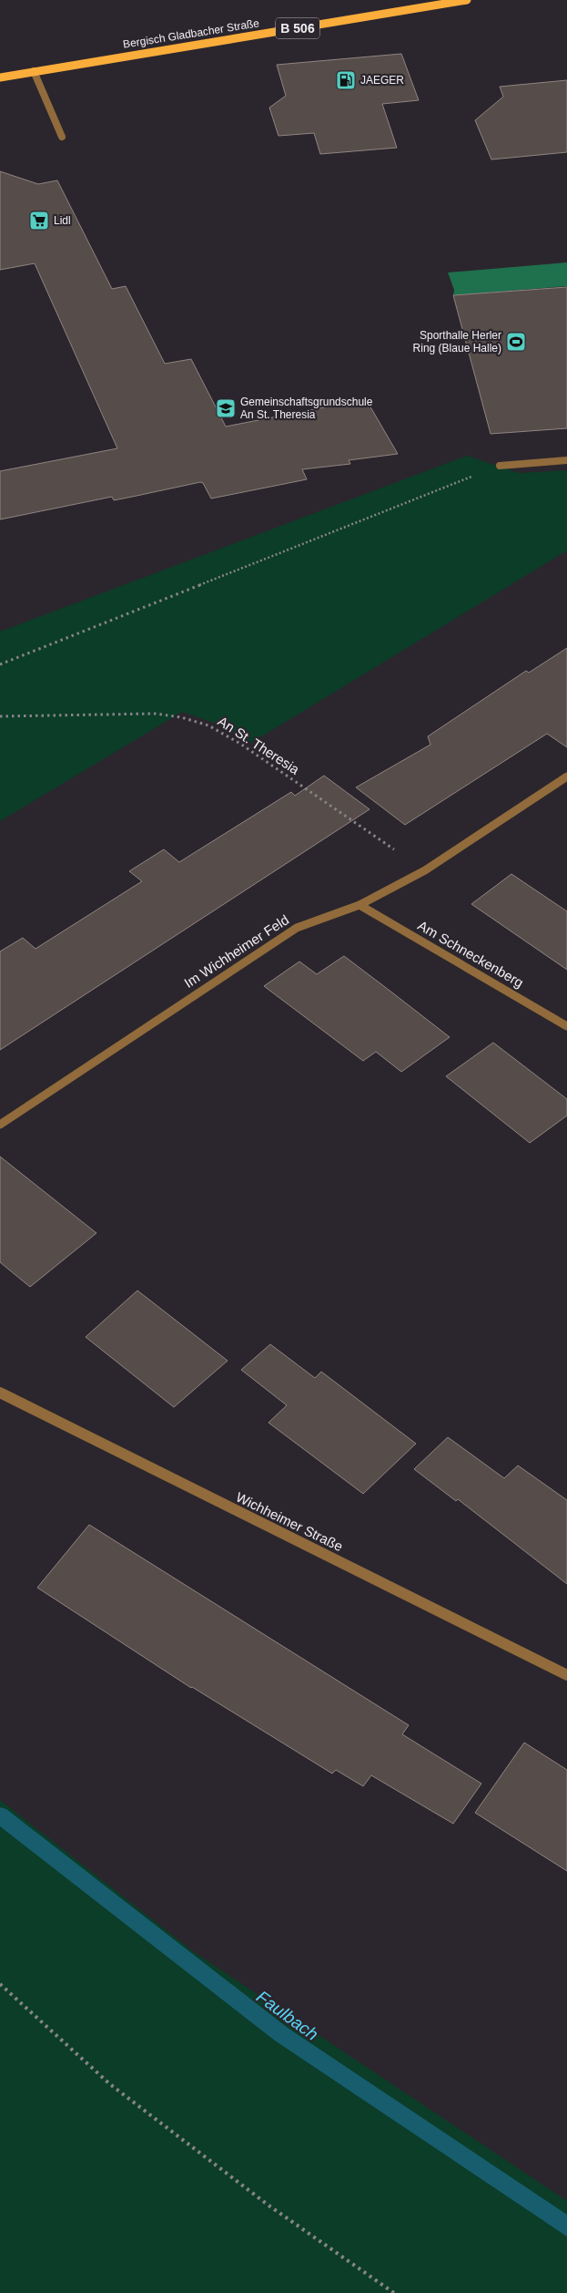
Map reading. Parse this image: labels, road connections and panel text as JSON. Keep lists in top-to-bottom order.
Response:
{
  "streets": {
    "main road": ["B 506", "Bergisch Gladbacher Straße"],
    "street": ["Im Wichheimer Feld", "Am Schneckenberg", "Wichheimer Straße"],
    "path": ["An St. Theresia"]
  },
  "crossings": [
    ["An St. Theresia", "Im Wichheimer Feld"],
    ["Im Wichheimer Feld", "Am Schneckenberg"]
  ],
  "water": ["Faulbach"],
  "places": {
    "fuel station": ["JAEGER"],
    "supermarket": ["Lidl"],
    "sports": ["Sporthalle Herler Ring (Blaue Halle)"],
    "school or university": ["Gemeinschaftsgrundschule An St. Theresia"]
  }
}
